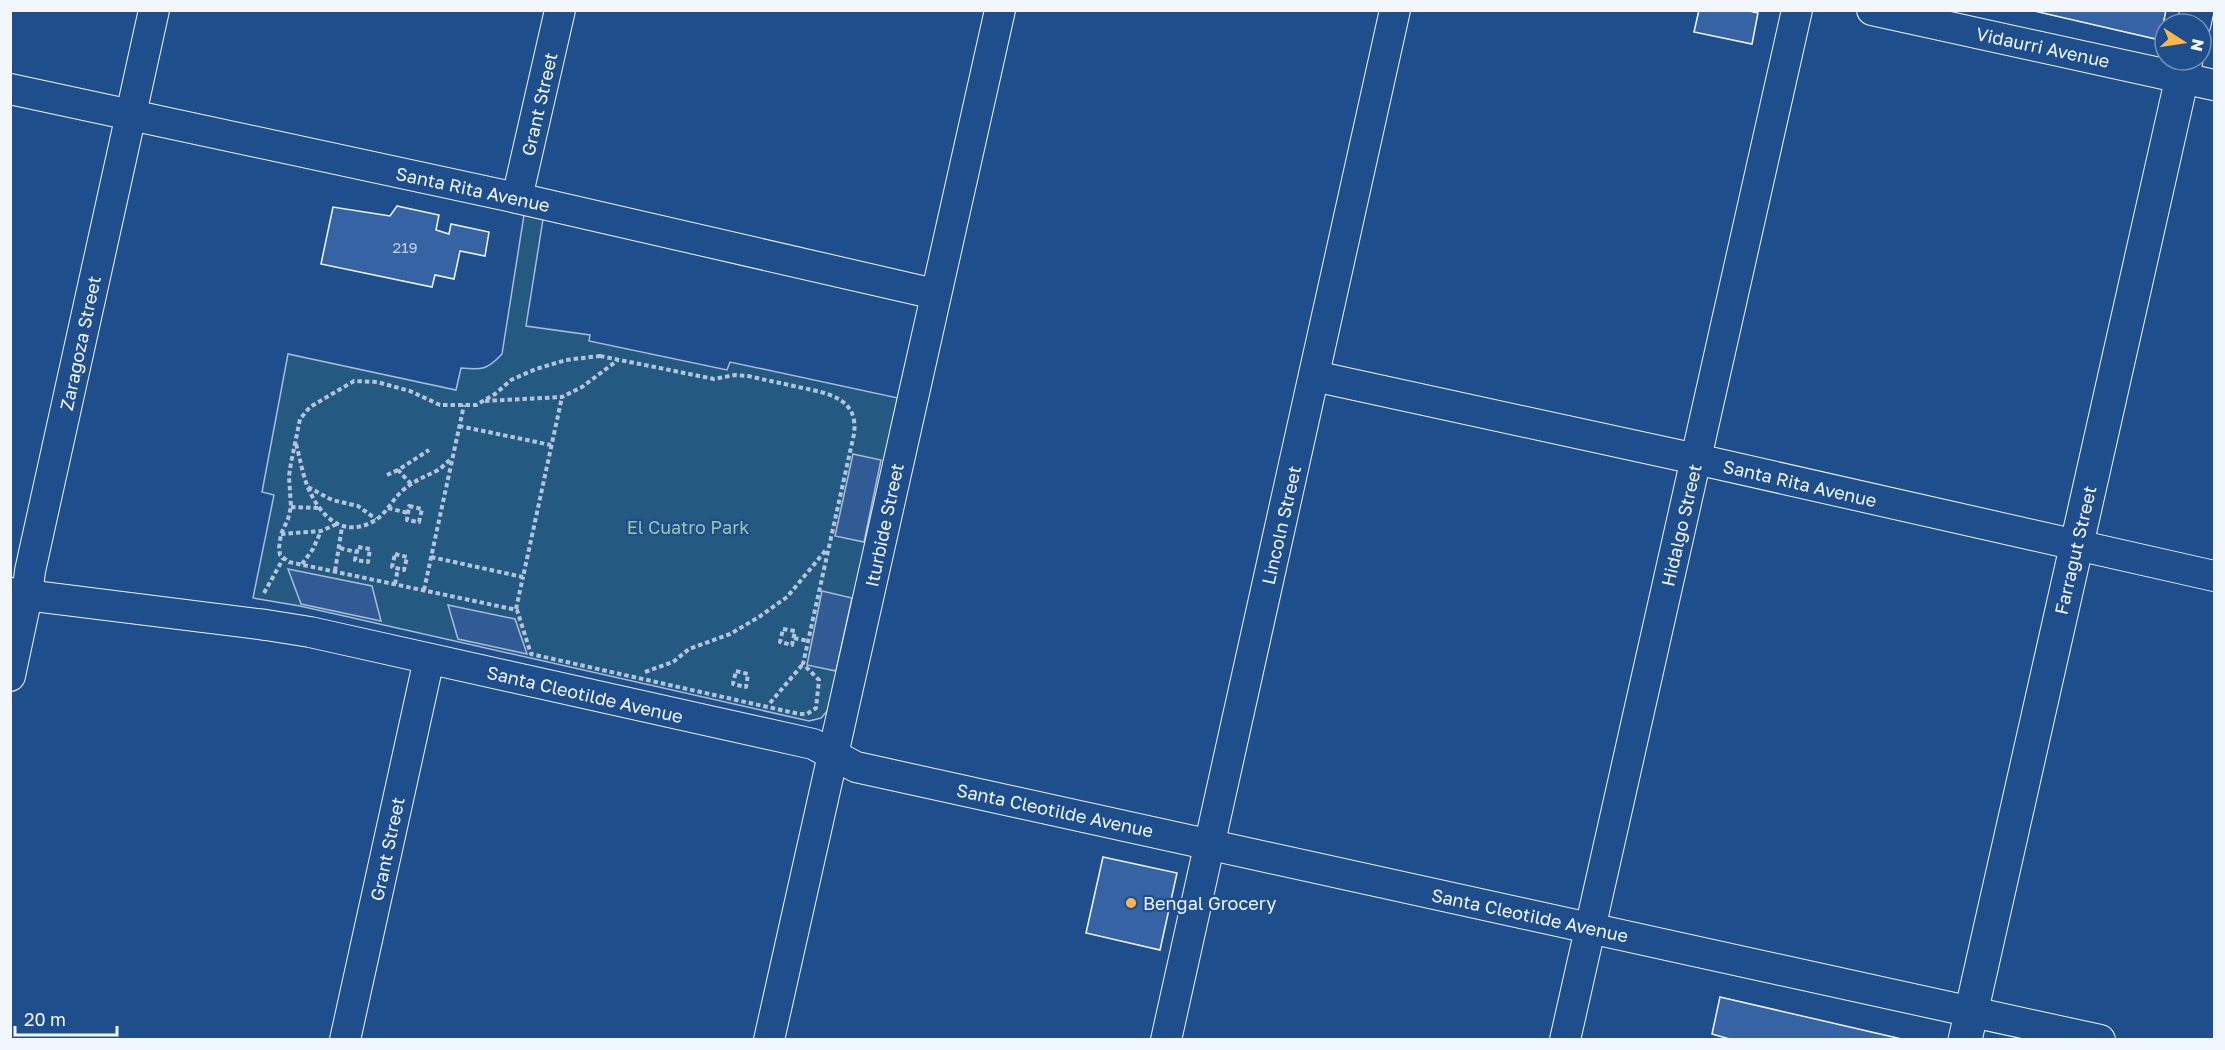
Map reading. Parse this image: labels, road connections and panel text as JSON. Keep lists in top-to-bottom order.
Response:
{
  "streets": {
    "street": [
      "Vidaurri Avenue",
      "Grant Street",
      "Santa Rita Avenue",
      "Zaragoza Street",
      "Iturbide Street",
      "Lincoln Street",
      "Hidalgo Street",
      "Farragut Street",
      "Santa Cleotilde Avenue"
    ]
  },
  "crossings": [
    ["Grant Street", "Santa Rita Avenue"],
    ["Grant Street", "Santa Cleotilde Avenue"],
    ["Santa Rita Avenue", "Zaragoza Street"],
    ["Santa Rita Avenue", "Iturbide Street"],
    ["Santa Rita Avenue", "Lincoln Street"],
    ["Santa Rita Avenue", "Hidalgo Street"],
    ["Santa Rita Avenue", "Farragut Street"],
    ["Zaragoza Street", "Santa Cleotilde Avenue"],
    ["Iturbide Street", "Santa Cleotilde Avenue"],
    ["Lincoln Street", "Santa Cleotilde Avenue"],
    ["Hidalgo Street", "Santa Cleotilde Avenue"],
    ["Farragut Street", "Santa Cleotilde Avenue"]
  ],
  "parks": ["El Cuatro Park"],
  "places": ["Bengal Grocery"],
  "house_numbers": ["219"],
  "scale_bar": "20 m",
  "north": "right"
}
